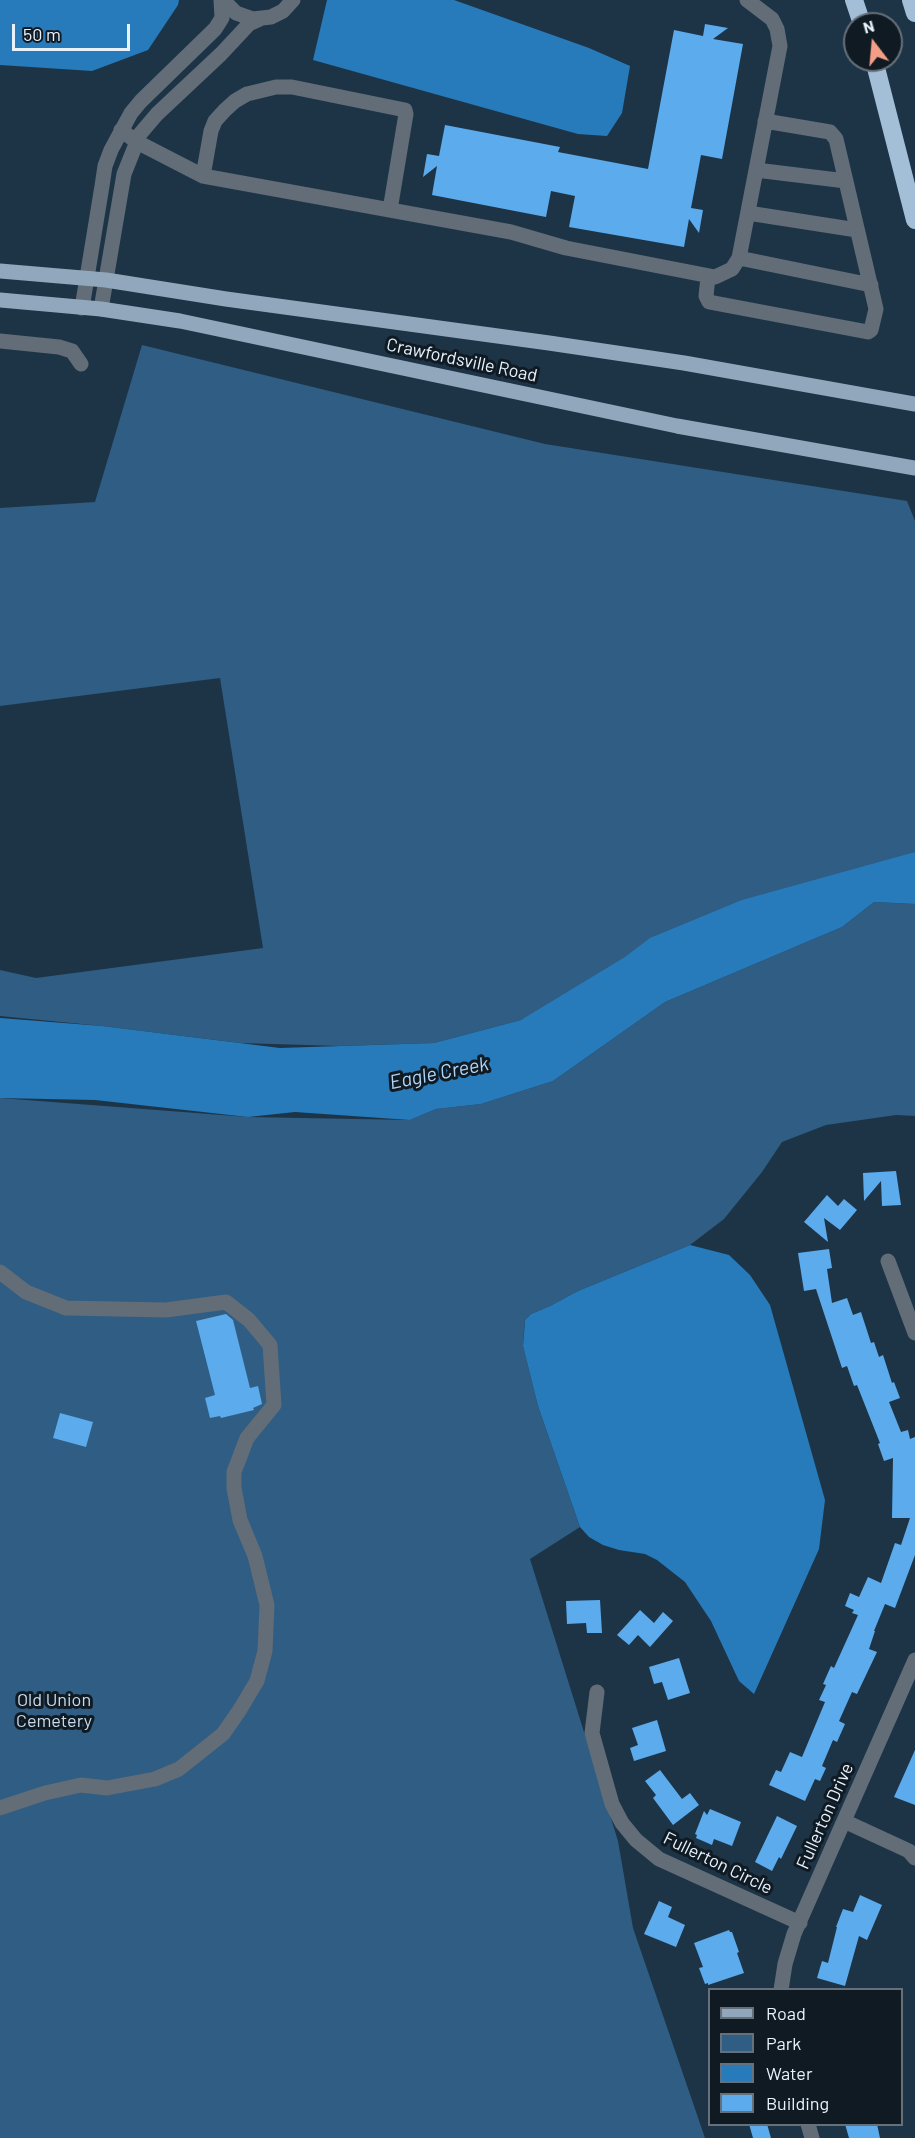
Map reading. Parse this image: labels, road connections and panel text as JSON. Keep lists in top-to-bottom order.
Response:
{
  "streets": {
    "main road": ["Crawfordsville Road"],
    "street": ["Fullerton Drive", "Fullerton Circle"]
  },
  "crossings": [
    ["Fullerton Drive", "Fullerton Circle"]
  ],
  "water": ["Eagle Creek"],
  "parks": ["Old Union Cemetery"],
  "legend": [
    "Road",
    "Park",
    "Water",
    "Building"
  ],
  "scale_bar": "50 m",
  "north": "top"
}
